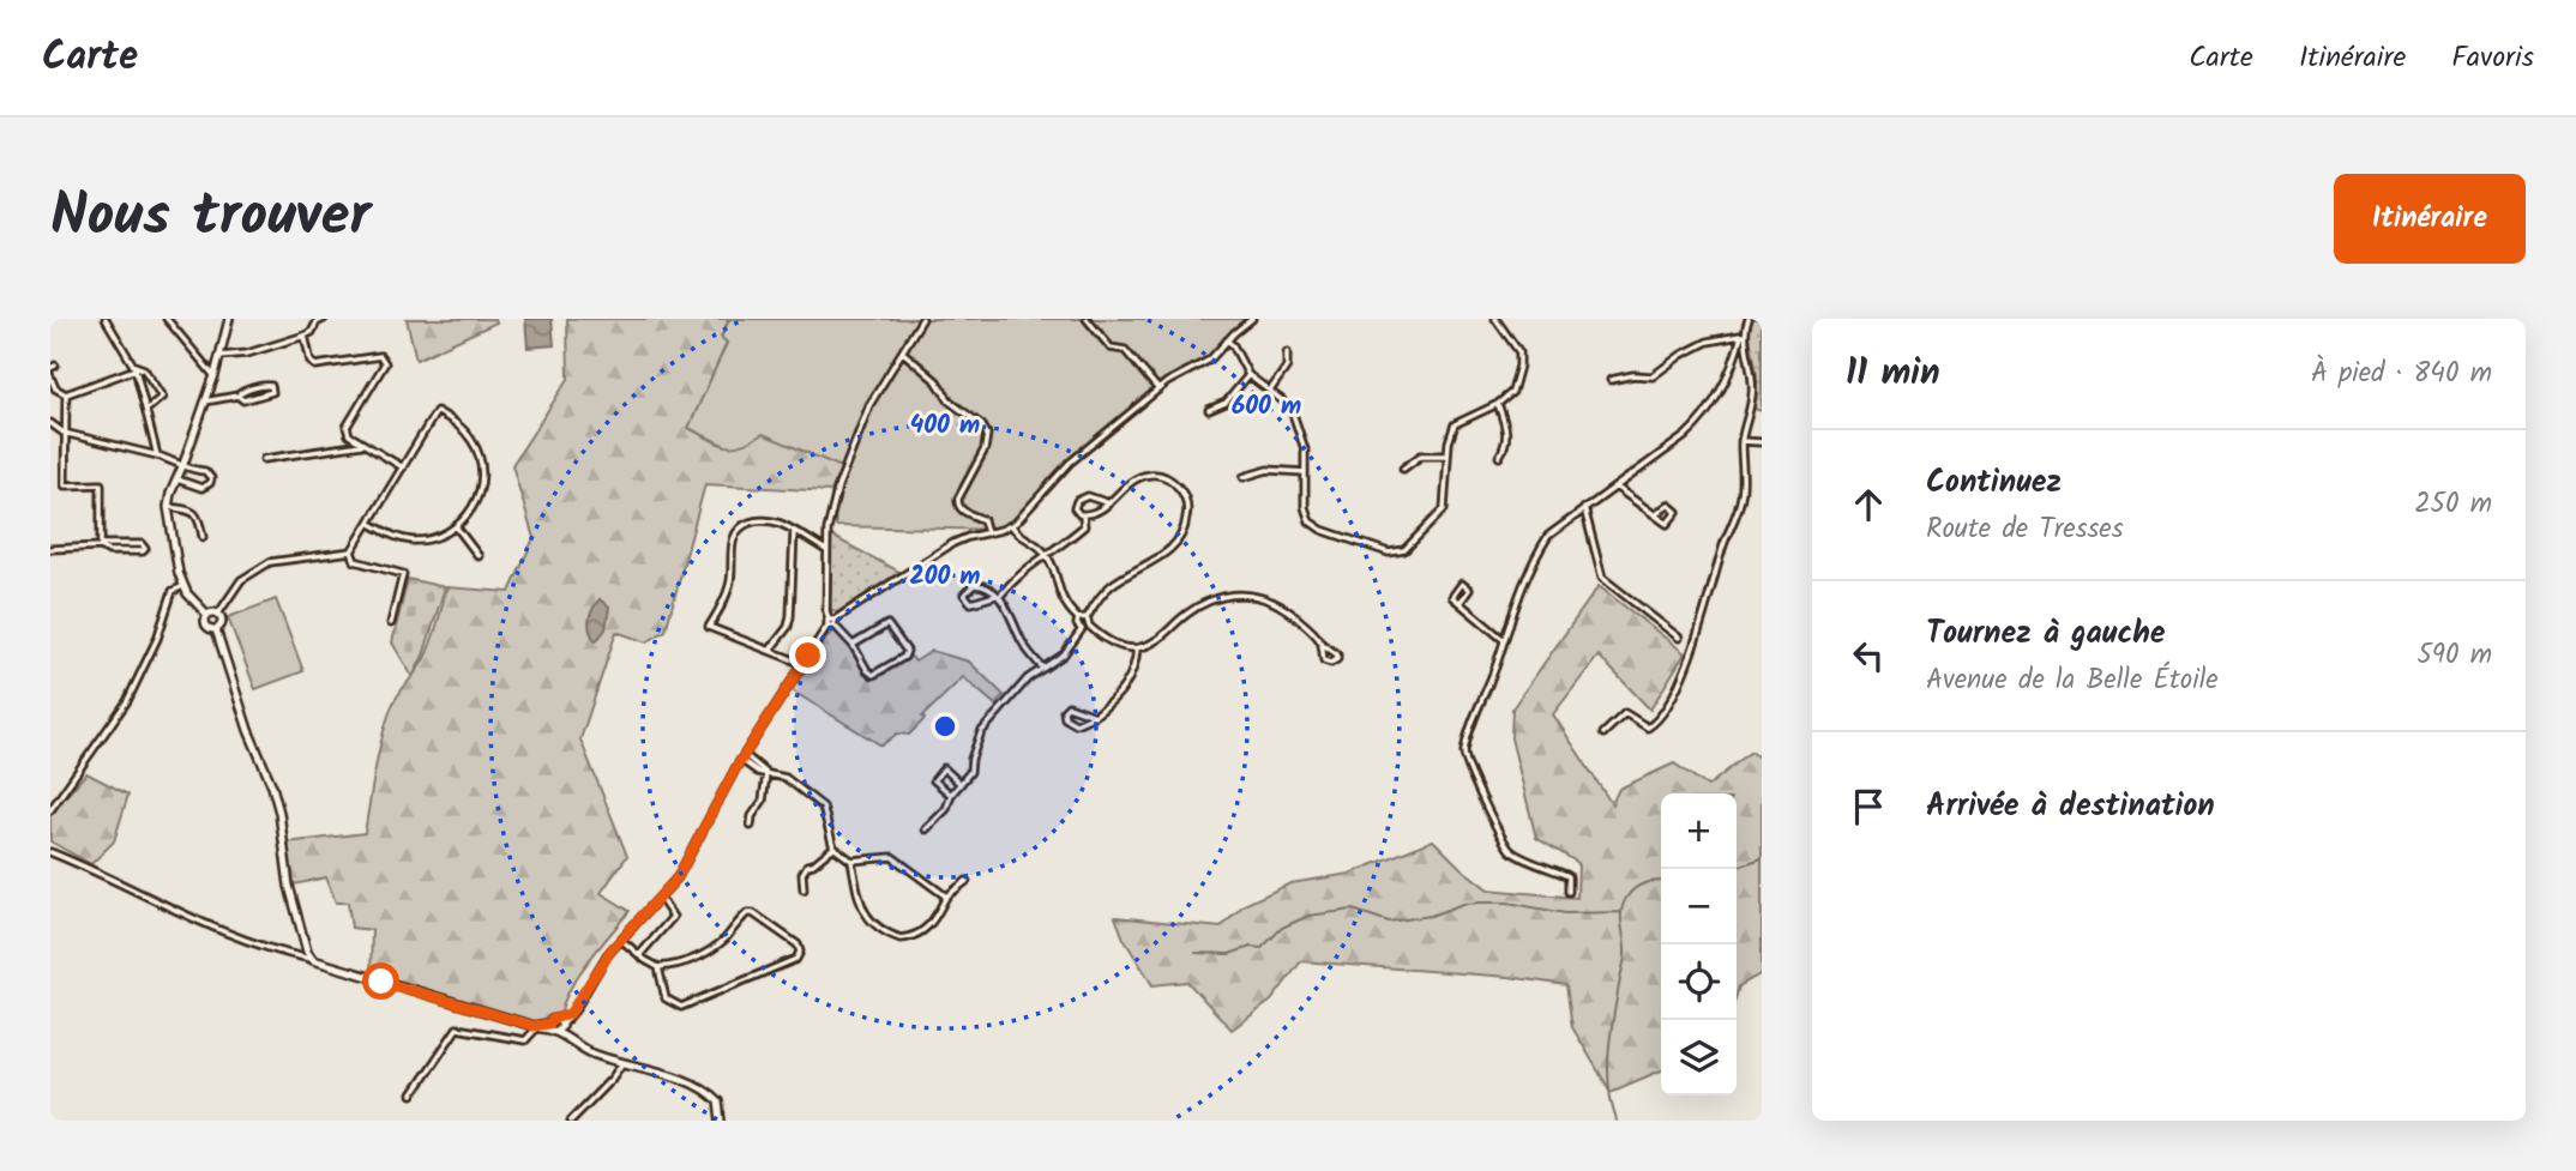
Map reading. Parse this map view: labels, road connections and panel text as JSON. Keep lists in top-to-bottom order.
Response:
{
  "page": {
    "header": "Carte",
    "nav": ["Carte", "Itinéraire", "Favoris"],
    "title": "Nous trouver",
    "buttons": "Itinéraire",
    "heading": ["11 min", "À pied · 840 m"],
    "list": [
      ["Continuez", "Route de Tresses", "250 m"],
      ["Tournez à gauche", "Avenue de la Belle Étoile", "590 m"],
      "Arrivée à destination"
    ],
    "map_buttons": ["+", "−"]
  },
  "rings": ["600 m", "400 m", "200 m"]
}
